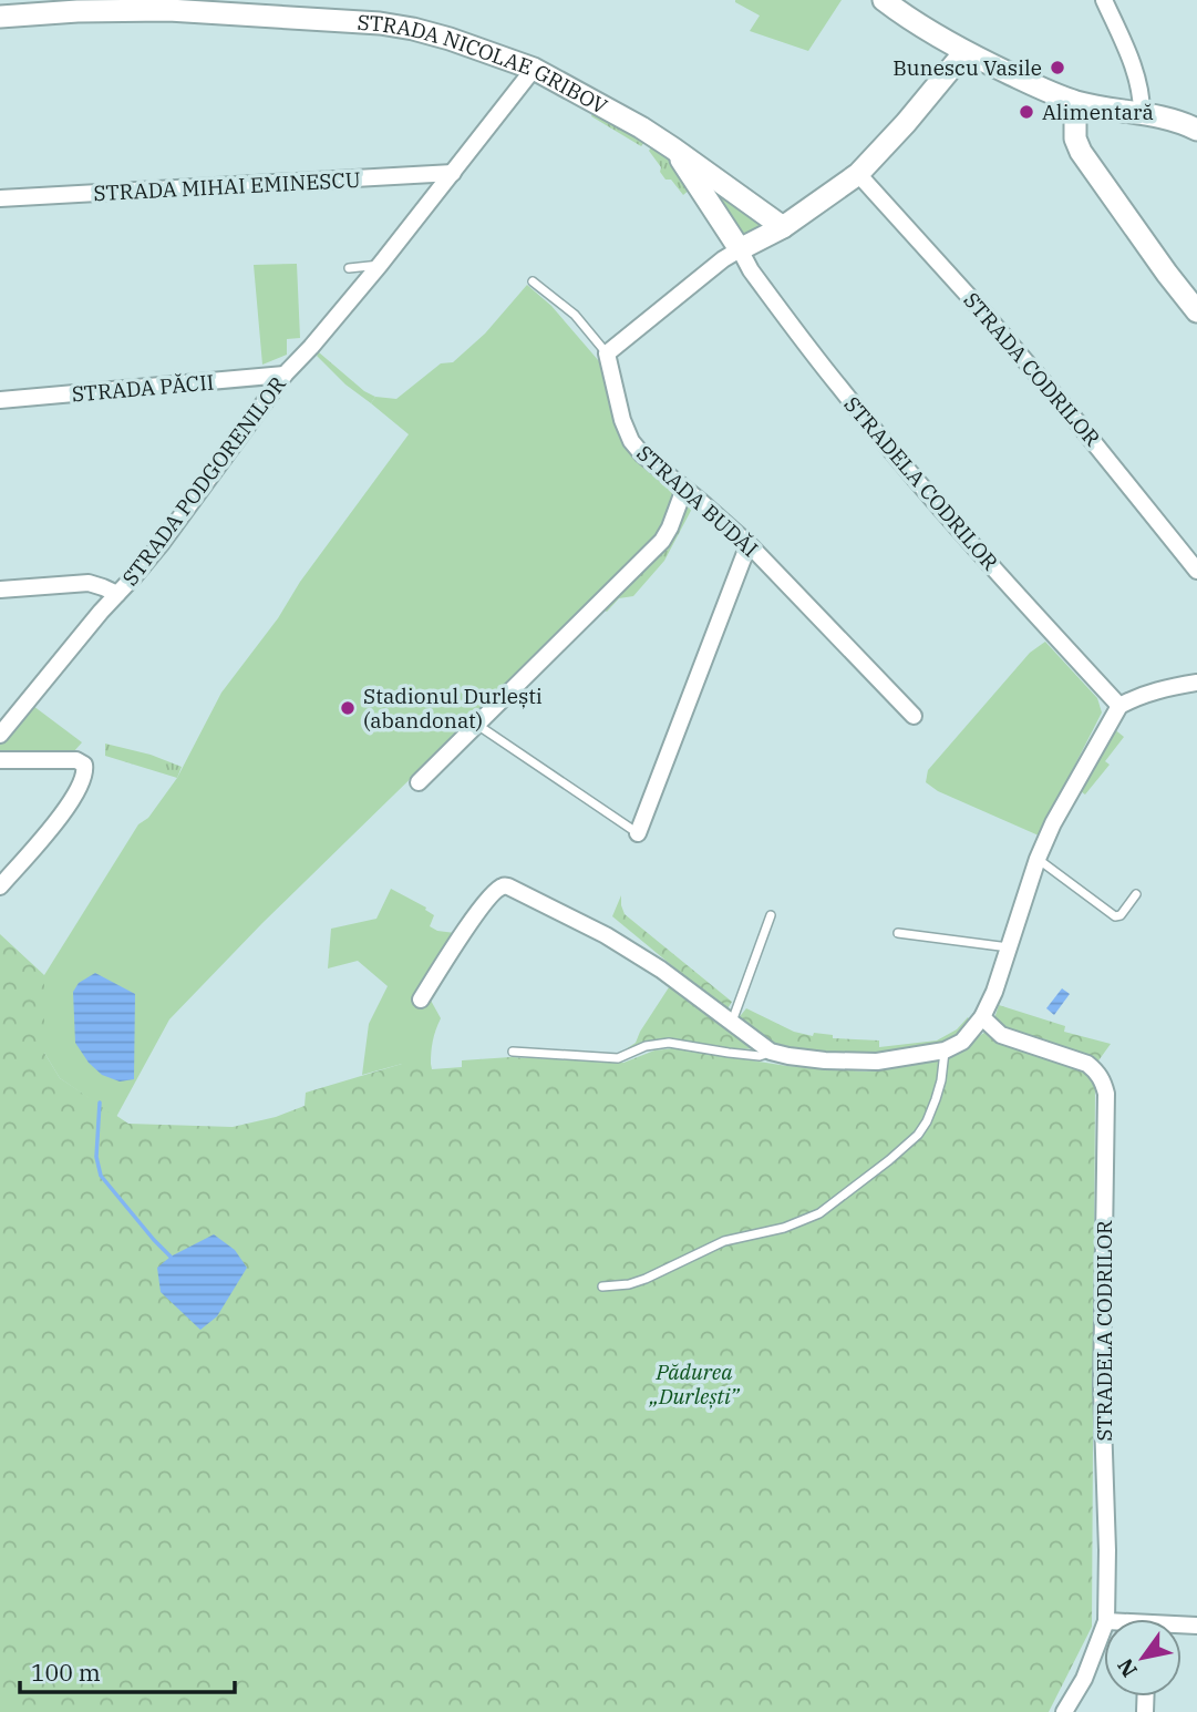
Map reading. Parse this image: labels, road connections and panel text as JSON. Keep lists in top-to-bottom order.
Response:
{
  "streets": {
    "street": [
      "STRADA NICOLAE GRIBOV",
      "STRADA MIHAI EMINESCU",
      "STRADA CODRILOR",
      "STRADA PĂCII",
      "STRADA PODGORENILOR",
      "STRADELA CODRILOR",
      "STRADA BUDĂI"
    ]
  },
  "crossings": [
    ["STRADA NICOLAE GRIBOV", "STRADA PODGORENILOR"],
    ["STRADA NICOLAE GRIBOV", "STRADELA CODRILOR"],
    ["STRADA MIHAI EMINESCU", "STRADA PODGORENILOR"],
    ["STRADA PĂCII", "STRADA PODGORENILOR"]
  ],
  "parks": ["Pădurea „Durlești”"],
  "places": ["Bunescu Vasile", "Alimentară", "Stadionul Durlești (abandonat)"],
  "scale_bar": "100 m",
  "north": "bottom left"
}
